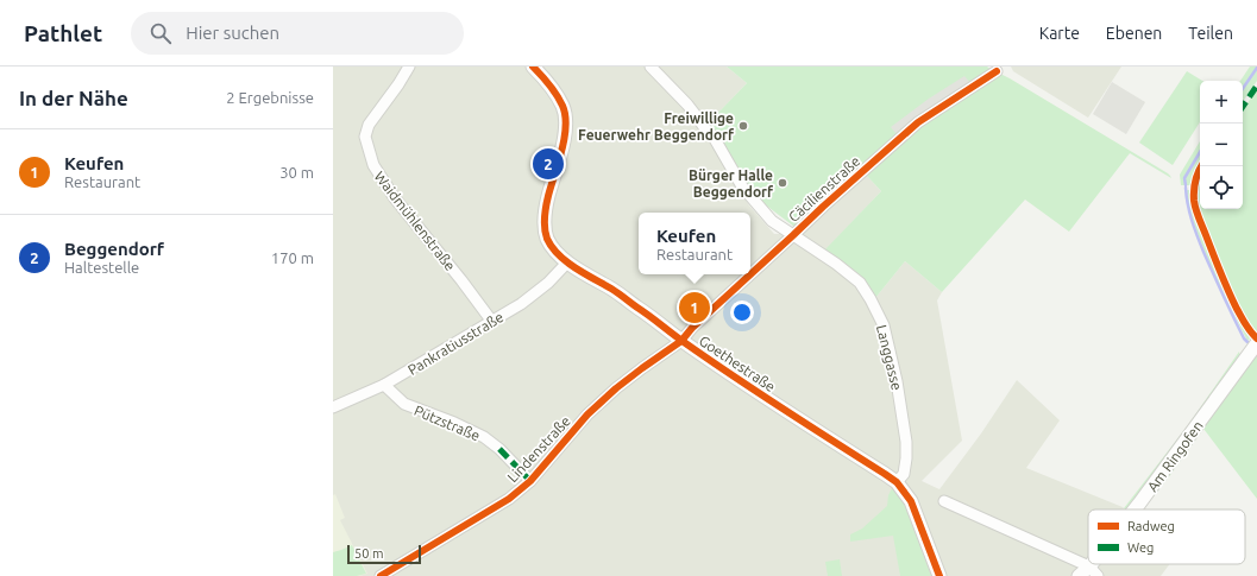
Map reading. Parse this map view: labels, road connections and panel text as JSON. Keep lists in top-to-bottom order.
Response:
{
  "streets": {
    "street": [
      "Cäcilienstraße",
      "Waidmühlenstraße",
      "Pankratiusstraße",
      "Langgasse",
      "Goethestraße",
      "Pützstraße",
      "Lindenstraße",
      "Am Ringofen"
    ]
  },
  "crossings": [
    ["Cäcilienstraße", "Langgasse"],
    ["Cäcilienstraße", "Goethestraße"],
    ["Cäcilienstraße", "Lindenstraße"],
    ["Waidmühlenstraße", "Pankratiusstraße"],
    ["Pankratiusstraße", "Goethestraße"],
    ["Pankratiusstraße", "Pützstraße"],
    ["Langgasse", "Goethestraße"],
    ["Goethestraße", "Lindenstraße"],
    ["Pützstraße", "Lindenstraße"]
  ],
  "places": ["Freiwillige Feuerwehr Beggendorf", "Bürger Halle Beggendorf"],
  "legend": ["Radweg", "Weg"],
  "scale_bar": "50 m",
  "page": {
    "header": "Pathlet",
    "search": "Hier suchen",
    "nav": ["Karte", "Ebenen", "Teilen"],
    "heading": ["In der Nähe", "2 Ergebnisse"],
    "map_buttons": ["+", "−"],
    "list": [
      {
        "mark": "1",
        "name": "Keufen",
        "note": "Restaurant",
        "value": "30 m"
      },
      {
        "mark": "2",
        "name": "Beggendorf",
        "note": "Haltestelle",
        "value": "170 m"
      }
    ],
    "pins": ["2", "1"],
    "popup": ["Keufen", "Restaurant"],
    "scale": "50 m"
  }
}
